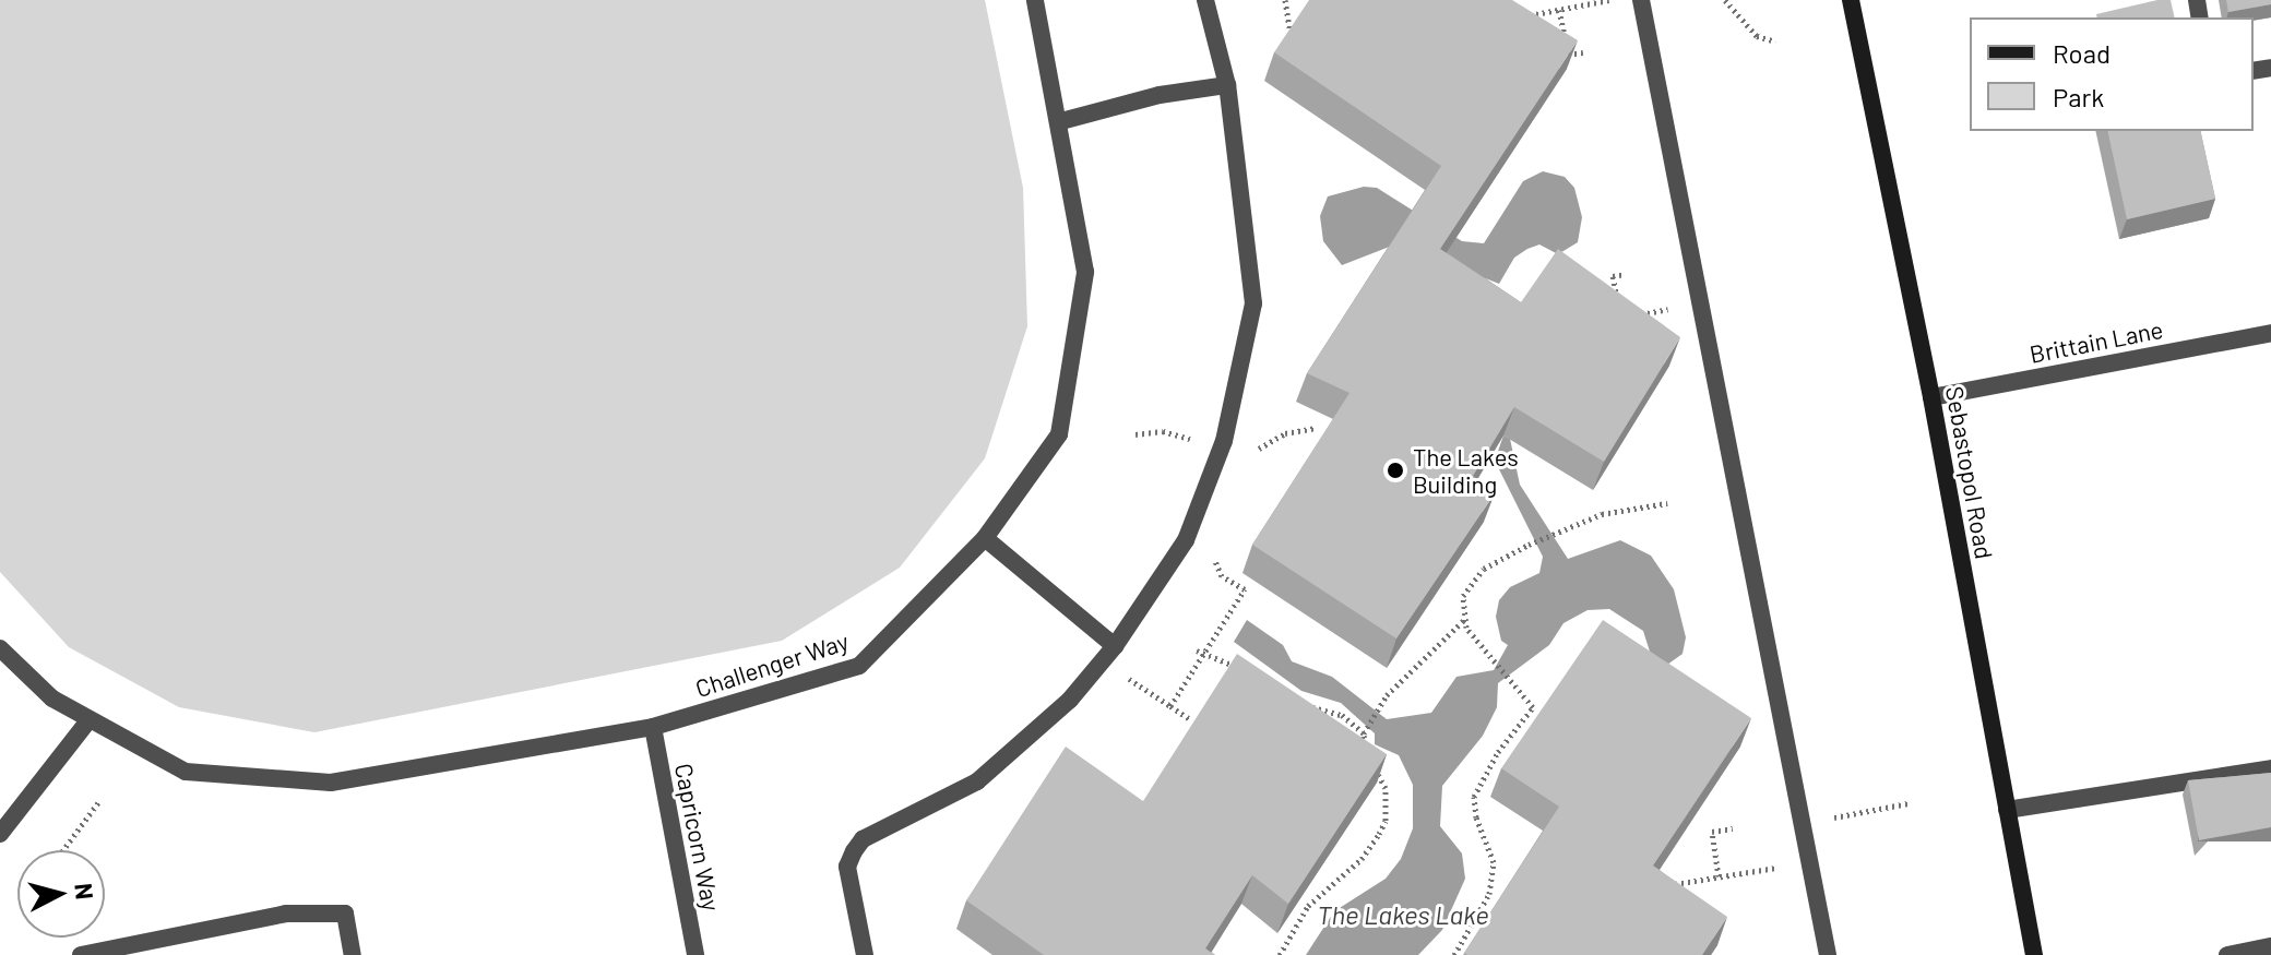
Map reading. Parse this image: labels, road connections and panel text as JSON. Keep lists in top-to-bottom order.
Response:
{
  "streets": {
    "main road": ["Sebastopol Road"],
    "street": ["Brittain Lane", "Challenger Way", "Capricorn Way"]
  },
  "crossings": [
    ["Brittain Lane", "Sebastopol Road"],
    ["Challenger Way", "Capricorn Way"]
  ],
  "water": ["The Lakes Lake"],
  "places": ["The Lakes Building"],
  "legend": ["Road", "Park"],
  "north": "right"
}
